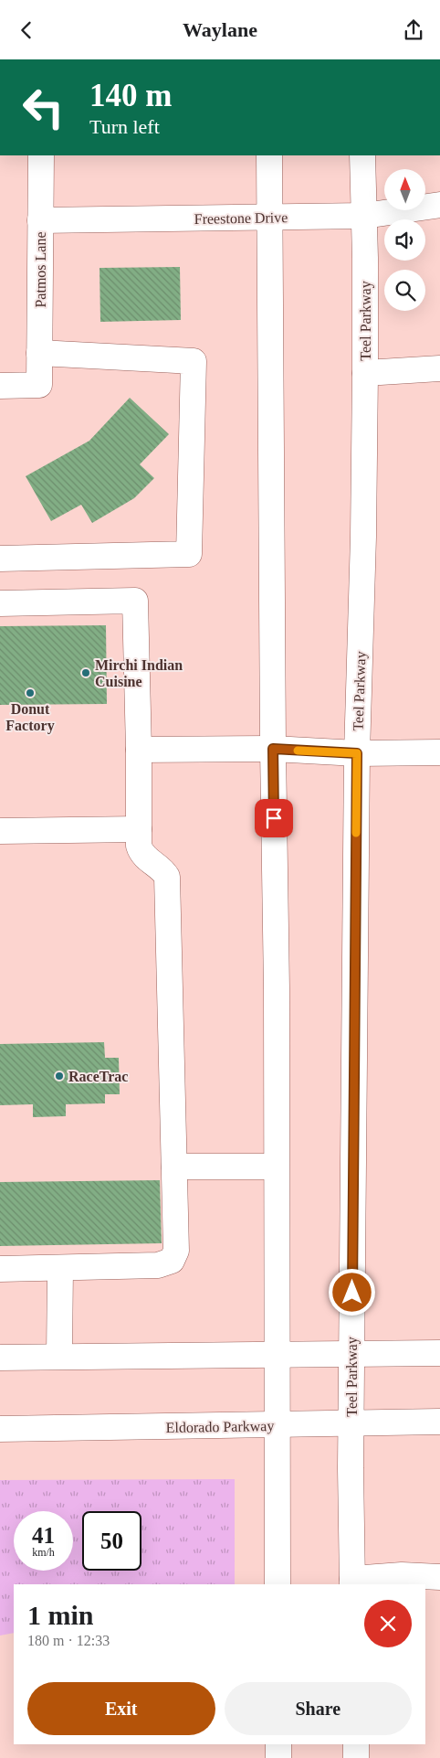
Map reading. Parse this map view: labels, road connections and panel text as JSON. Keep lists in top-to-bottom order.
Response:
{
  "streets": {
    "main road": [
      "Freestone Drive",
      "Patmos Lane",
      "Teel Parkway",
      "Eldorado Parkway"
    ]
  },
  "crossings": [
    ["Freestone Drive", "Patmos Lane"],
    ["Freestone Drive", "Teel Parkway"],
    ["Teel Parkway", "Eldorado Parkway"]
  ],
  "places": ["Mirchi Indian Cuisine", "Donut Factory", "RaceTrac"],
  "north": "top",
  "page": {
    "header": "Waylane",
    "turn": ["140 m", "Turn left"],
    "speed": "41 km/h",
    "limit": "50",
    "heading": ["1 min", "180 m · 12:33"],
    "buttons": ["Exit", "Share"]
  }
}
